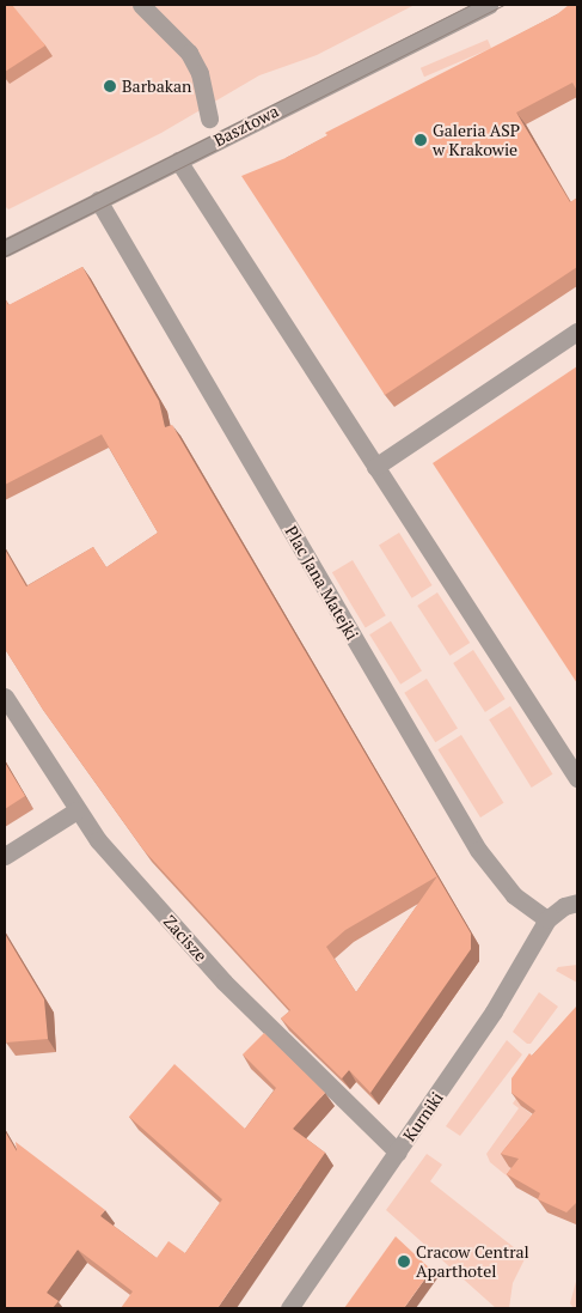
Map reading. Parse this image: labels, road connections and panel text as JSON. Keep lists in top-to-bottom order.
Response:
{
  "streets": {
    "street": [
      "Basztowa",
      "Plac Jana Matejki",
      "Zacisze",
      "Kurniki"
    ]
  },
  "crossings": [
    ["Basztowa", "Plac Jana Matejki"],
    ["Plac Jana Matejki", "Kurniki"],
    ["Zacisze", "Kurniki"]
  ],
  "places": ["Barbakan", "Galeria ASP w Krakowie", "Cracow Central Aparthotel"]
}
